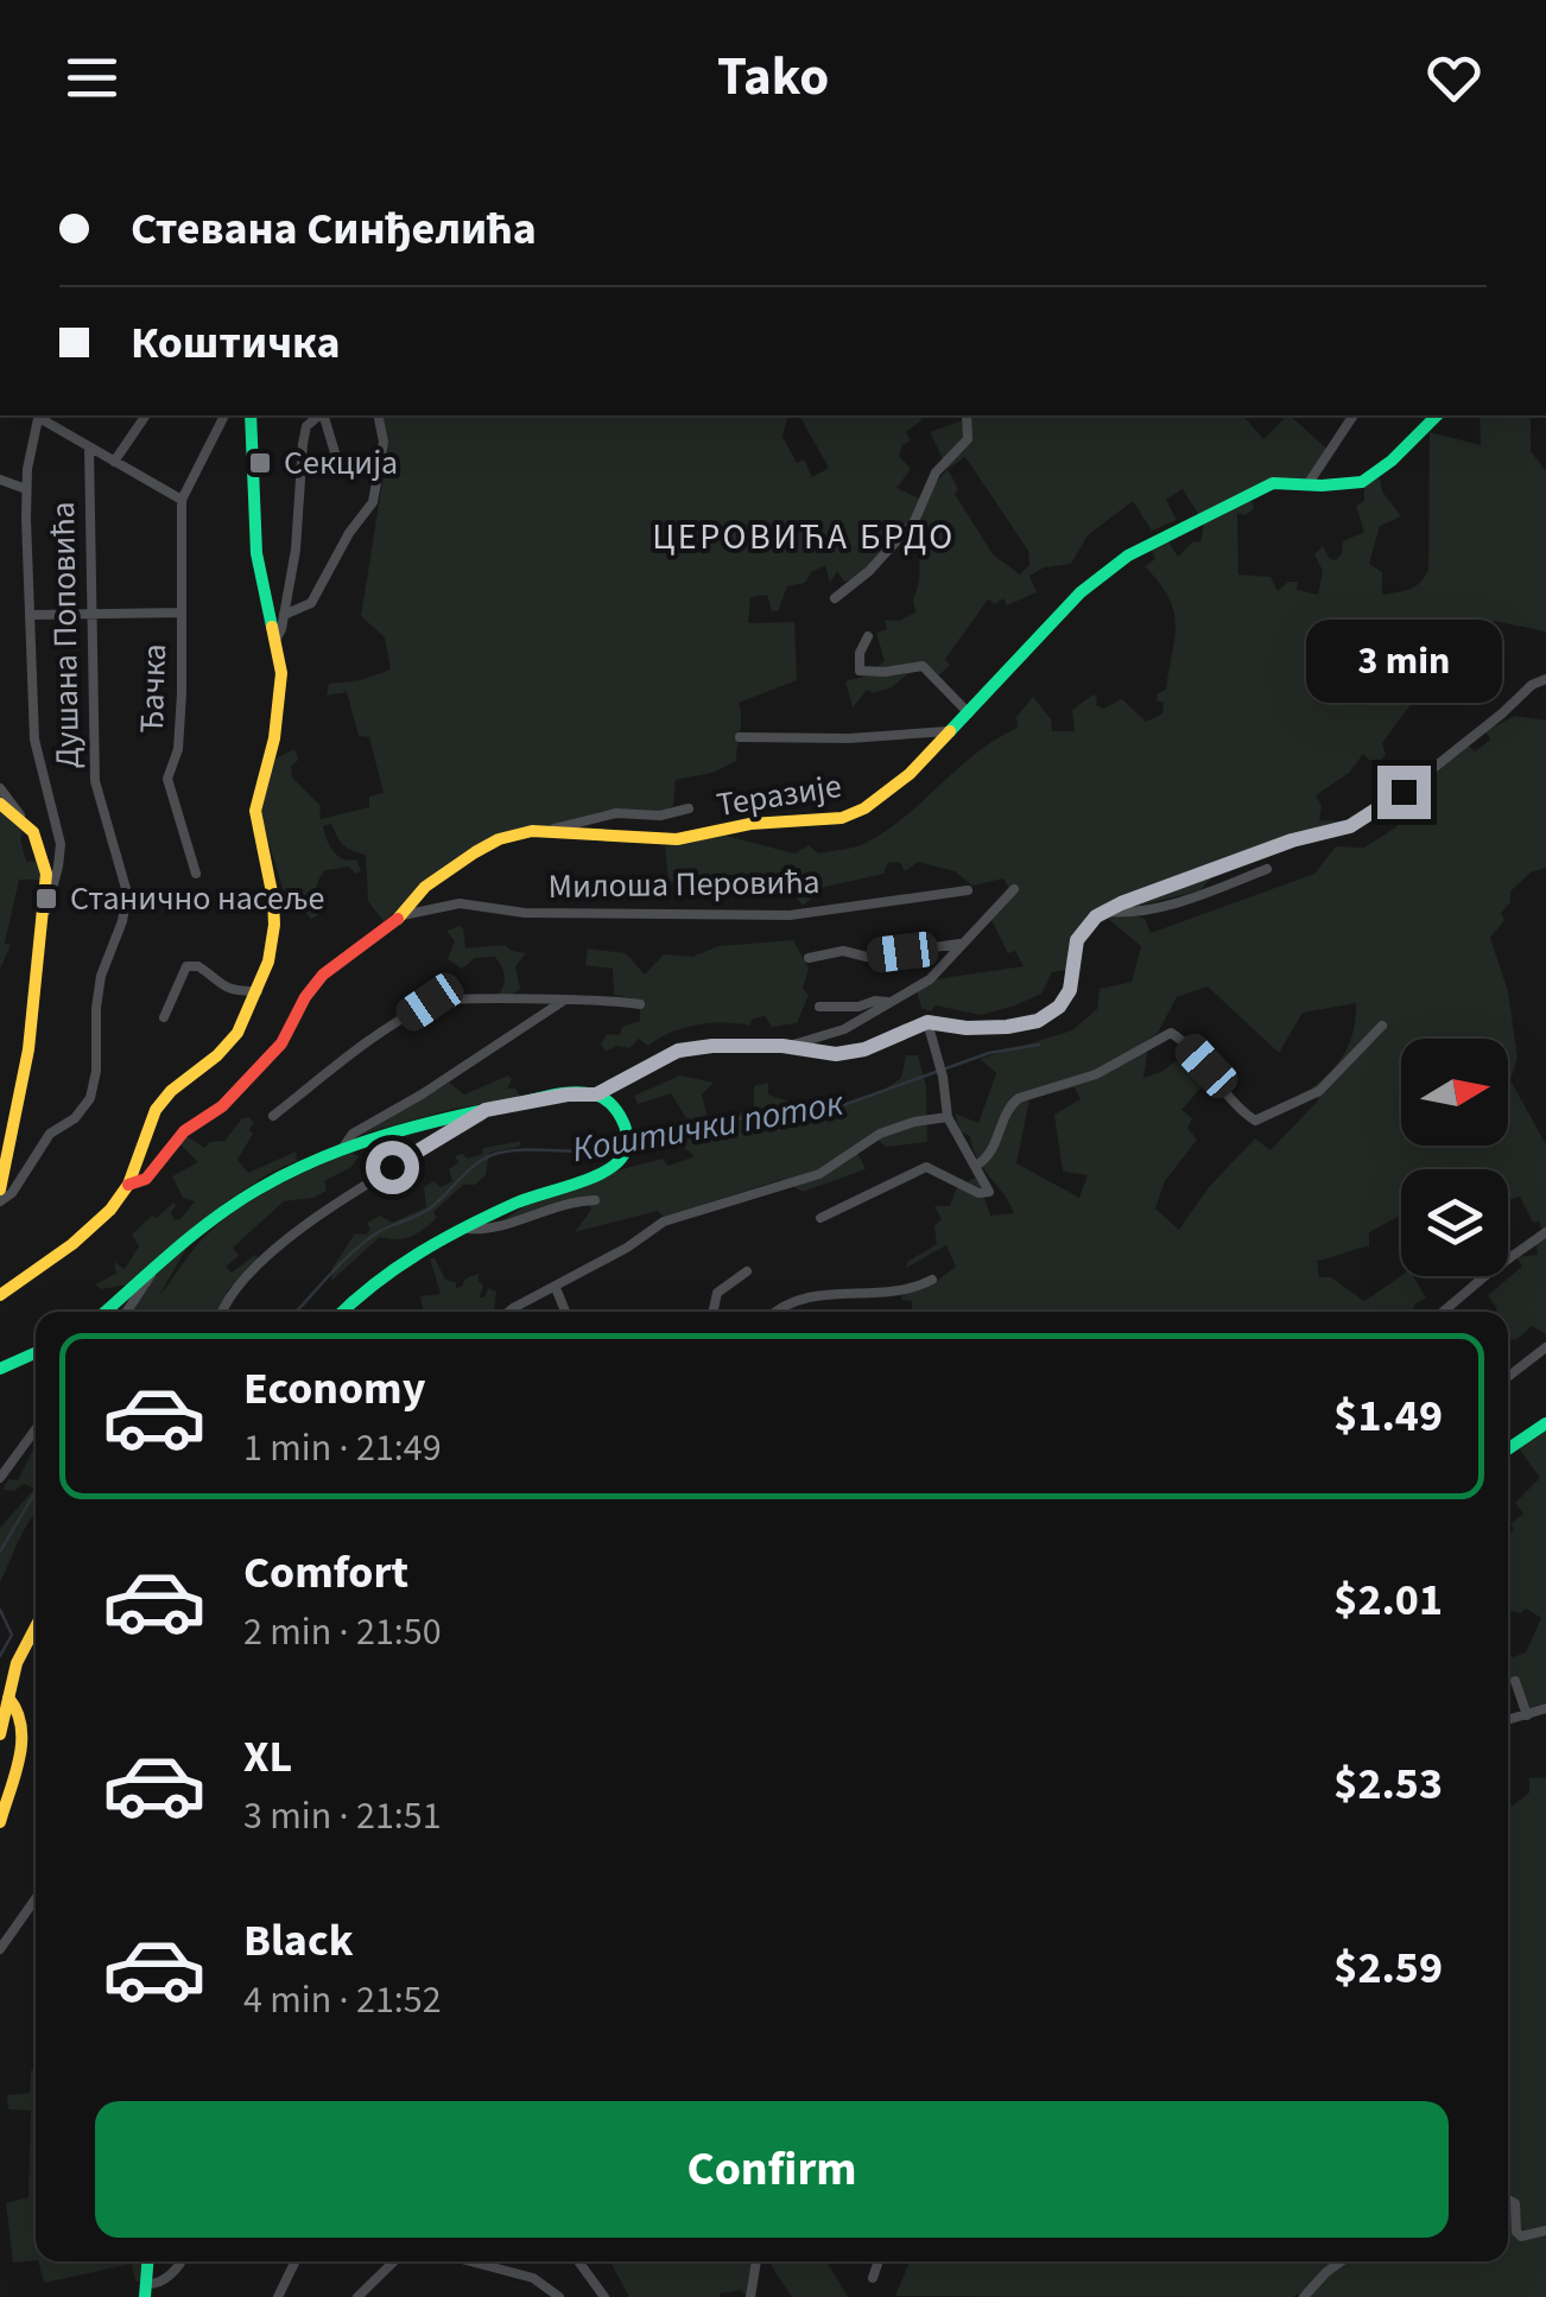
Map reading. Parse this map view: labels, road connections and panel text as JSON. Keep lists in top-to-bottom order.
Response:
{
  "streets": {
    "main road": ["Теразије"],
    "street": ["Душана Поповића", "Ђачка", "Милоша Перовића"]
  },
  "crossings": [
    ["Теразије", "Милоша Перовића"]
  ],
  "districts": ["ЦЕРОВИЋА БРДО"],
  "water": ["Коштички поток"],
  "places": {
    "transit": ["Секција", "Станично насеље"]
  },
  "north": "right",
  "page": {
    "header": "Tako",
    "banner": ["Стевана Синђелића", "Коштичка"],
    "bubble": "3 min",
    "list": [
      {
        "name": "Economy",
        "note": "1 min · 21:49",
        "value": "$1.49"
      },
      {
        "name": "Comfort",
        "note": "2 min · 21:50",
        "value": "$2.01"
      },
      {
        "name": "XL",
        "note": "3 min · 21:51",
        "value": "$2.53"
      },
      {
        "name": "Black",
        "note": "4 min · 21:52",
        "value": "$2.59"
      }
    ],
    "buttons": "Confirm"
  }
}
